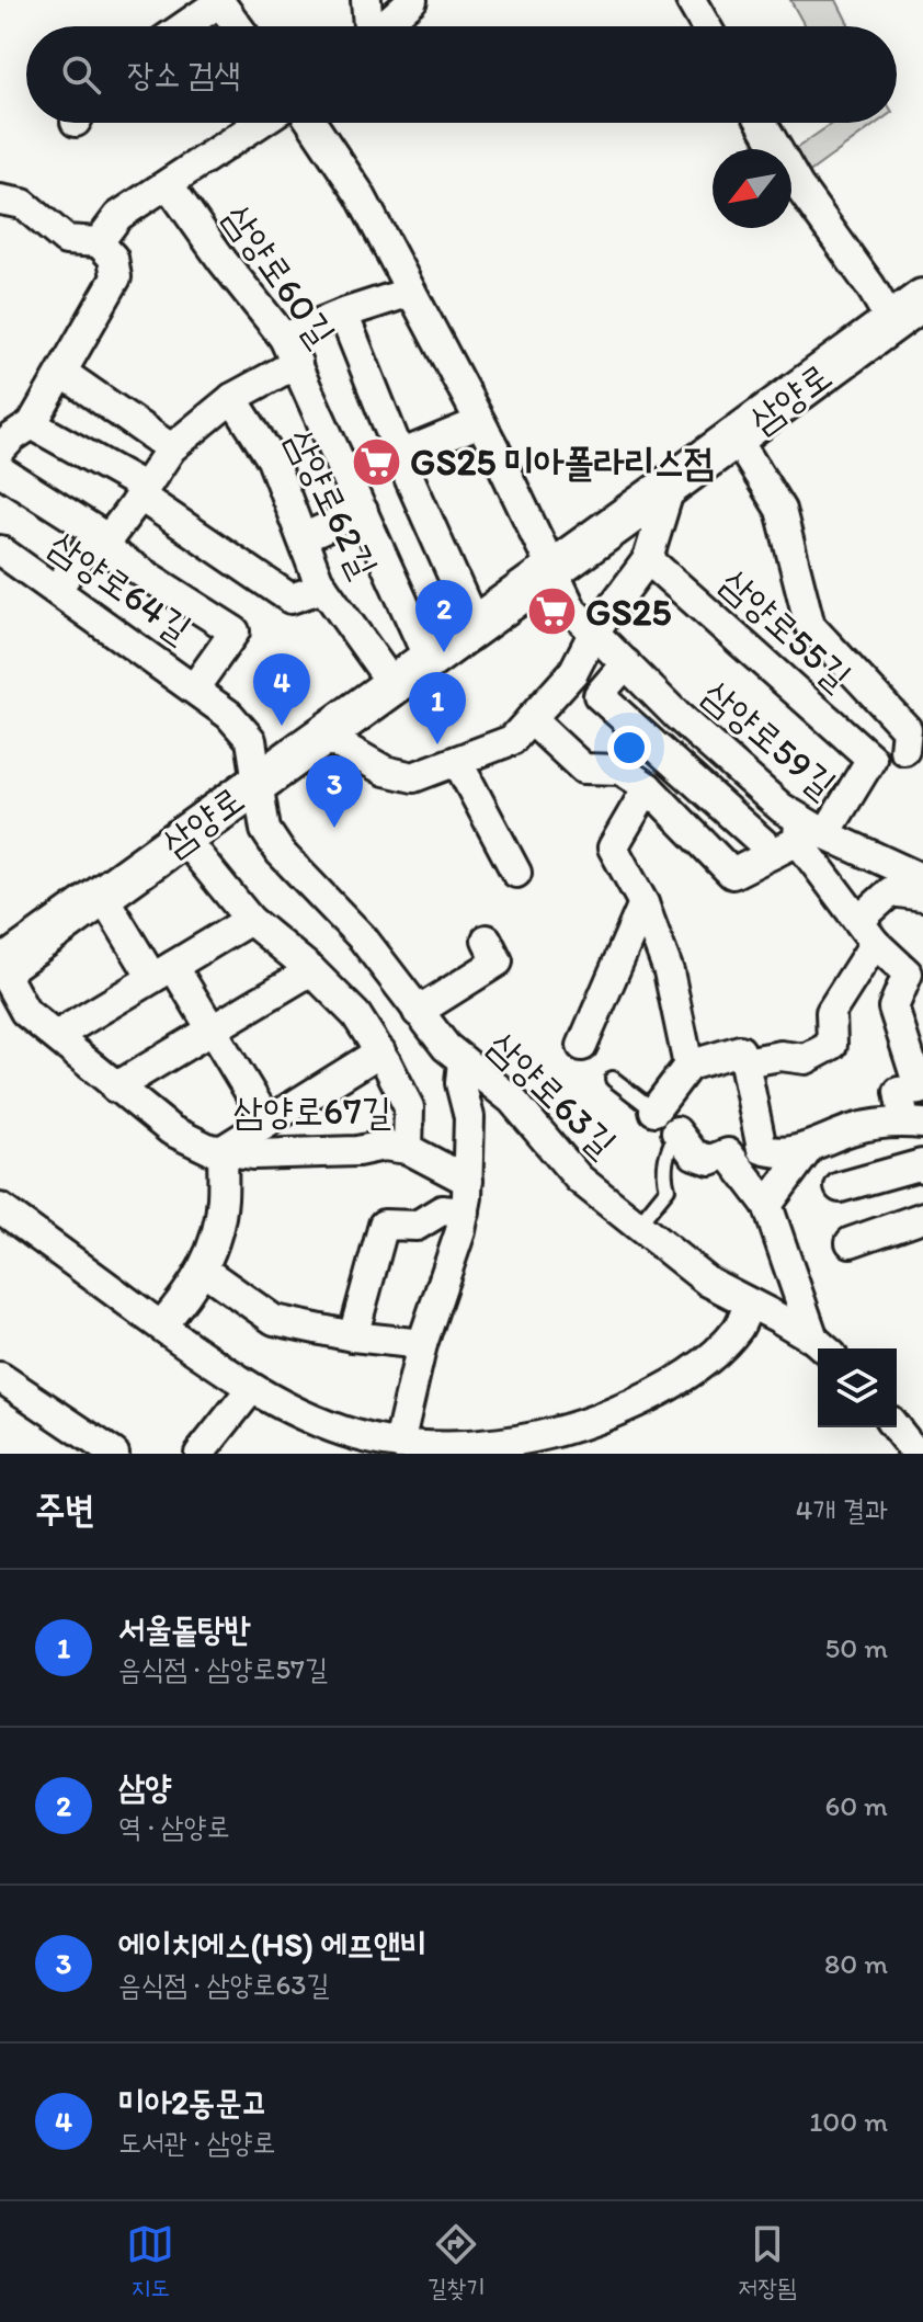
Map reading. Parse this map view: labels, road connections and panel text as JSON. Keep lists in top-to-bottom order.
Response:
{
  "streets": {
    "main road": ["삼양로"],
    "street": [
      "삼양로60길",
      "삼양로62길",
      "삼양로64길",
      "삼양로55길",
      "삼양로59길",
      "삼양로63길",
      "삼양로67길"
    ]
  },
  "crossings": [
    ["삼양로60길", "삼양로"],
    ["삼양로", "삼양로62길"],
    ["삼양로", "삼양로64길"],
    ["삼양로", "삼양로55길"],
    ["삼양로", "삼양로59길"],
    ["삼양로", "삼양로63길"],
    ["삼양로", "삼양로67길"],
    ["삼양로64길", "삼양로63길"]
  ],
  "places": {
    "supermarket": ["GS25 미아폴라리스점", "GS25"]
  },
  "north": "bottom left",
  "page": {
    "search": "장소 검색",
    "pins": [
      "2",
      "4",
      "1",
      "3"
    ],
    "heading": ["주변", "4개 결과"],
    "list": [
      {
        "mark": "1",
        "name": "서울돝탕반",
        "note": "음식점 · 삼양로57길",
        "value": "50 m"
      },
      {
        "mark": "2",
        "name": "삼양",
        "note": "역 · 삼양로",
        "value": "60 m"
      },
      {
        "mark": "3",
        "name": "에이치에스(HS) 에프앤비",
        "note": "음식점 · 삼양로63길",
        "value": "80 m"
      },
      {
        "mark": "4",
        "name": "미아2동문고",
        "note": "도서관 · 삼양로",
        "value": "100 m"
      }
    ],
    "nav": ["지도", "길찾기", "저장됨"]
  }
}
